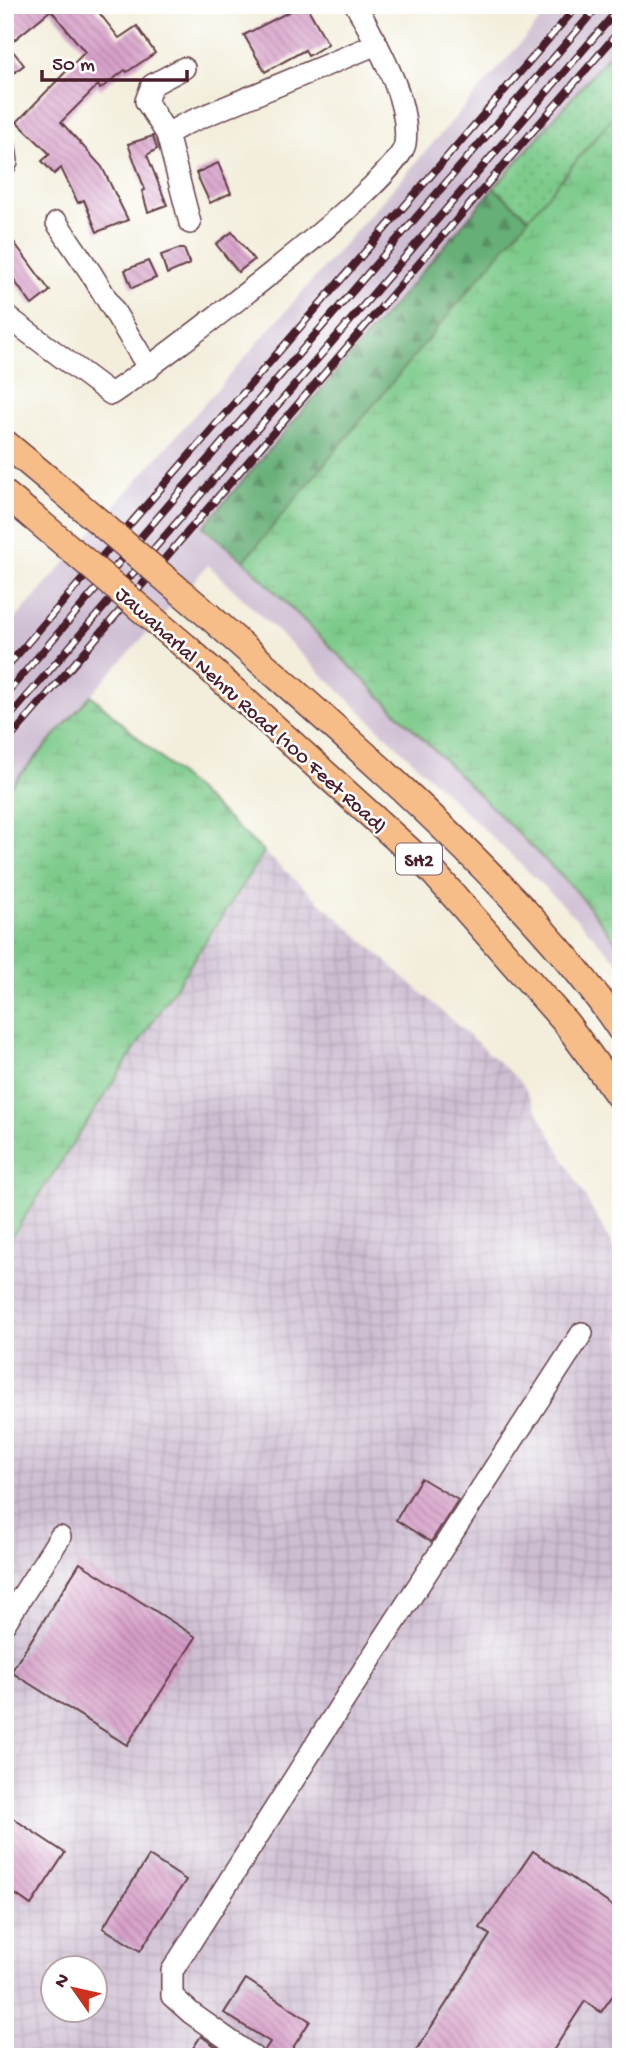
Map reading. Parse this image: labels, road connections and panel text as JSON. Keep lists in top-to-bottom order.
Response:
{
  "streets": {
    "main road": ["Jawaharlal Nehru Road (100 Feet Road)", "SH2"]
  },
  "scale_bar": "50 m",
  "north": "top left"
}
